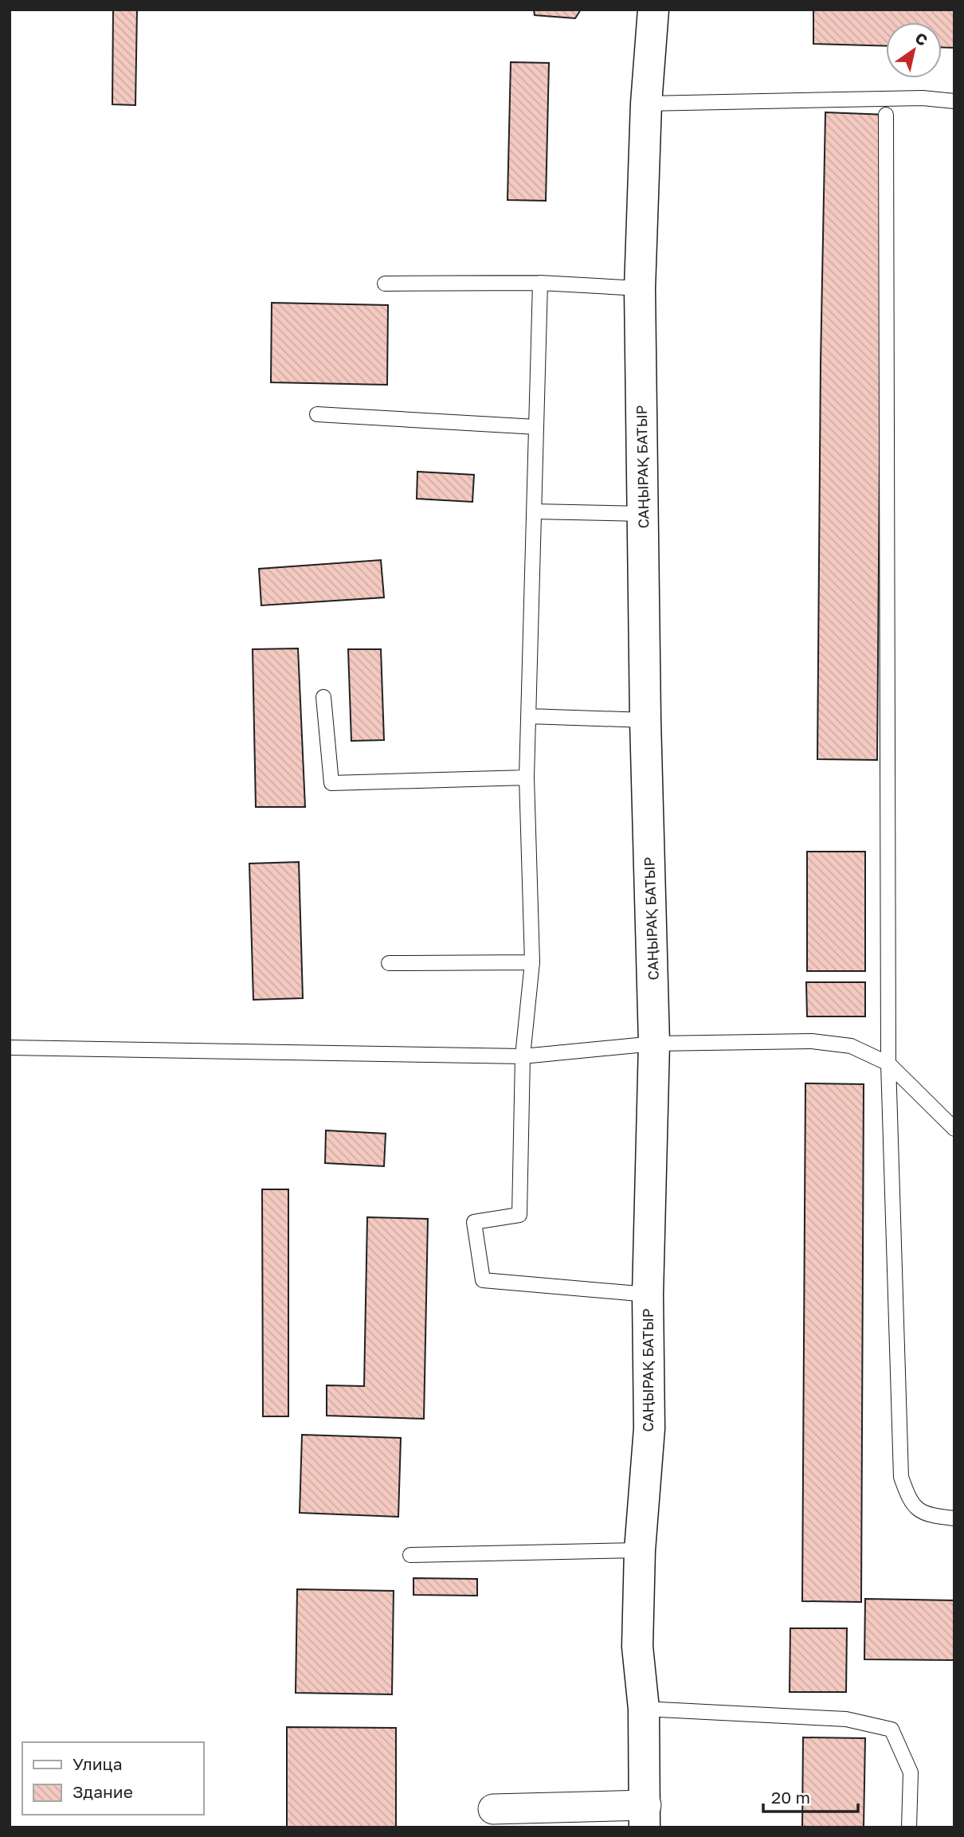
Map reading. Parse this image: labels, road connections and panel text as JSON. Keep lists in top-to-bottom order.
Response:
{
  "streets": {
    "street": ["САҢЫРАҚ БАТЫР"]
  },
  "legend": ["Улица", "Здание"],
  "scale_bar": "20 m",
  "north": "top right"
}
